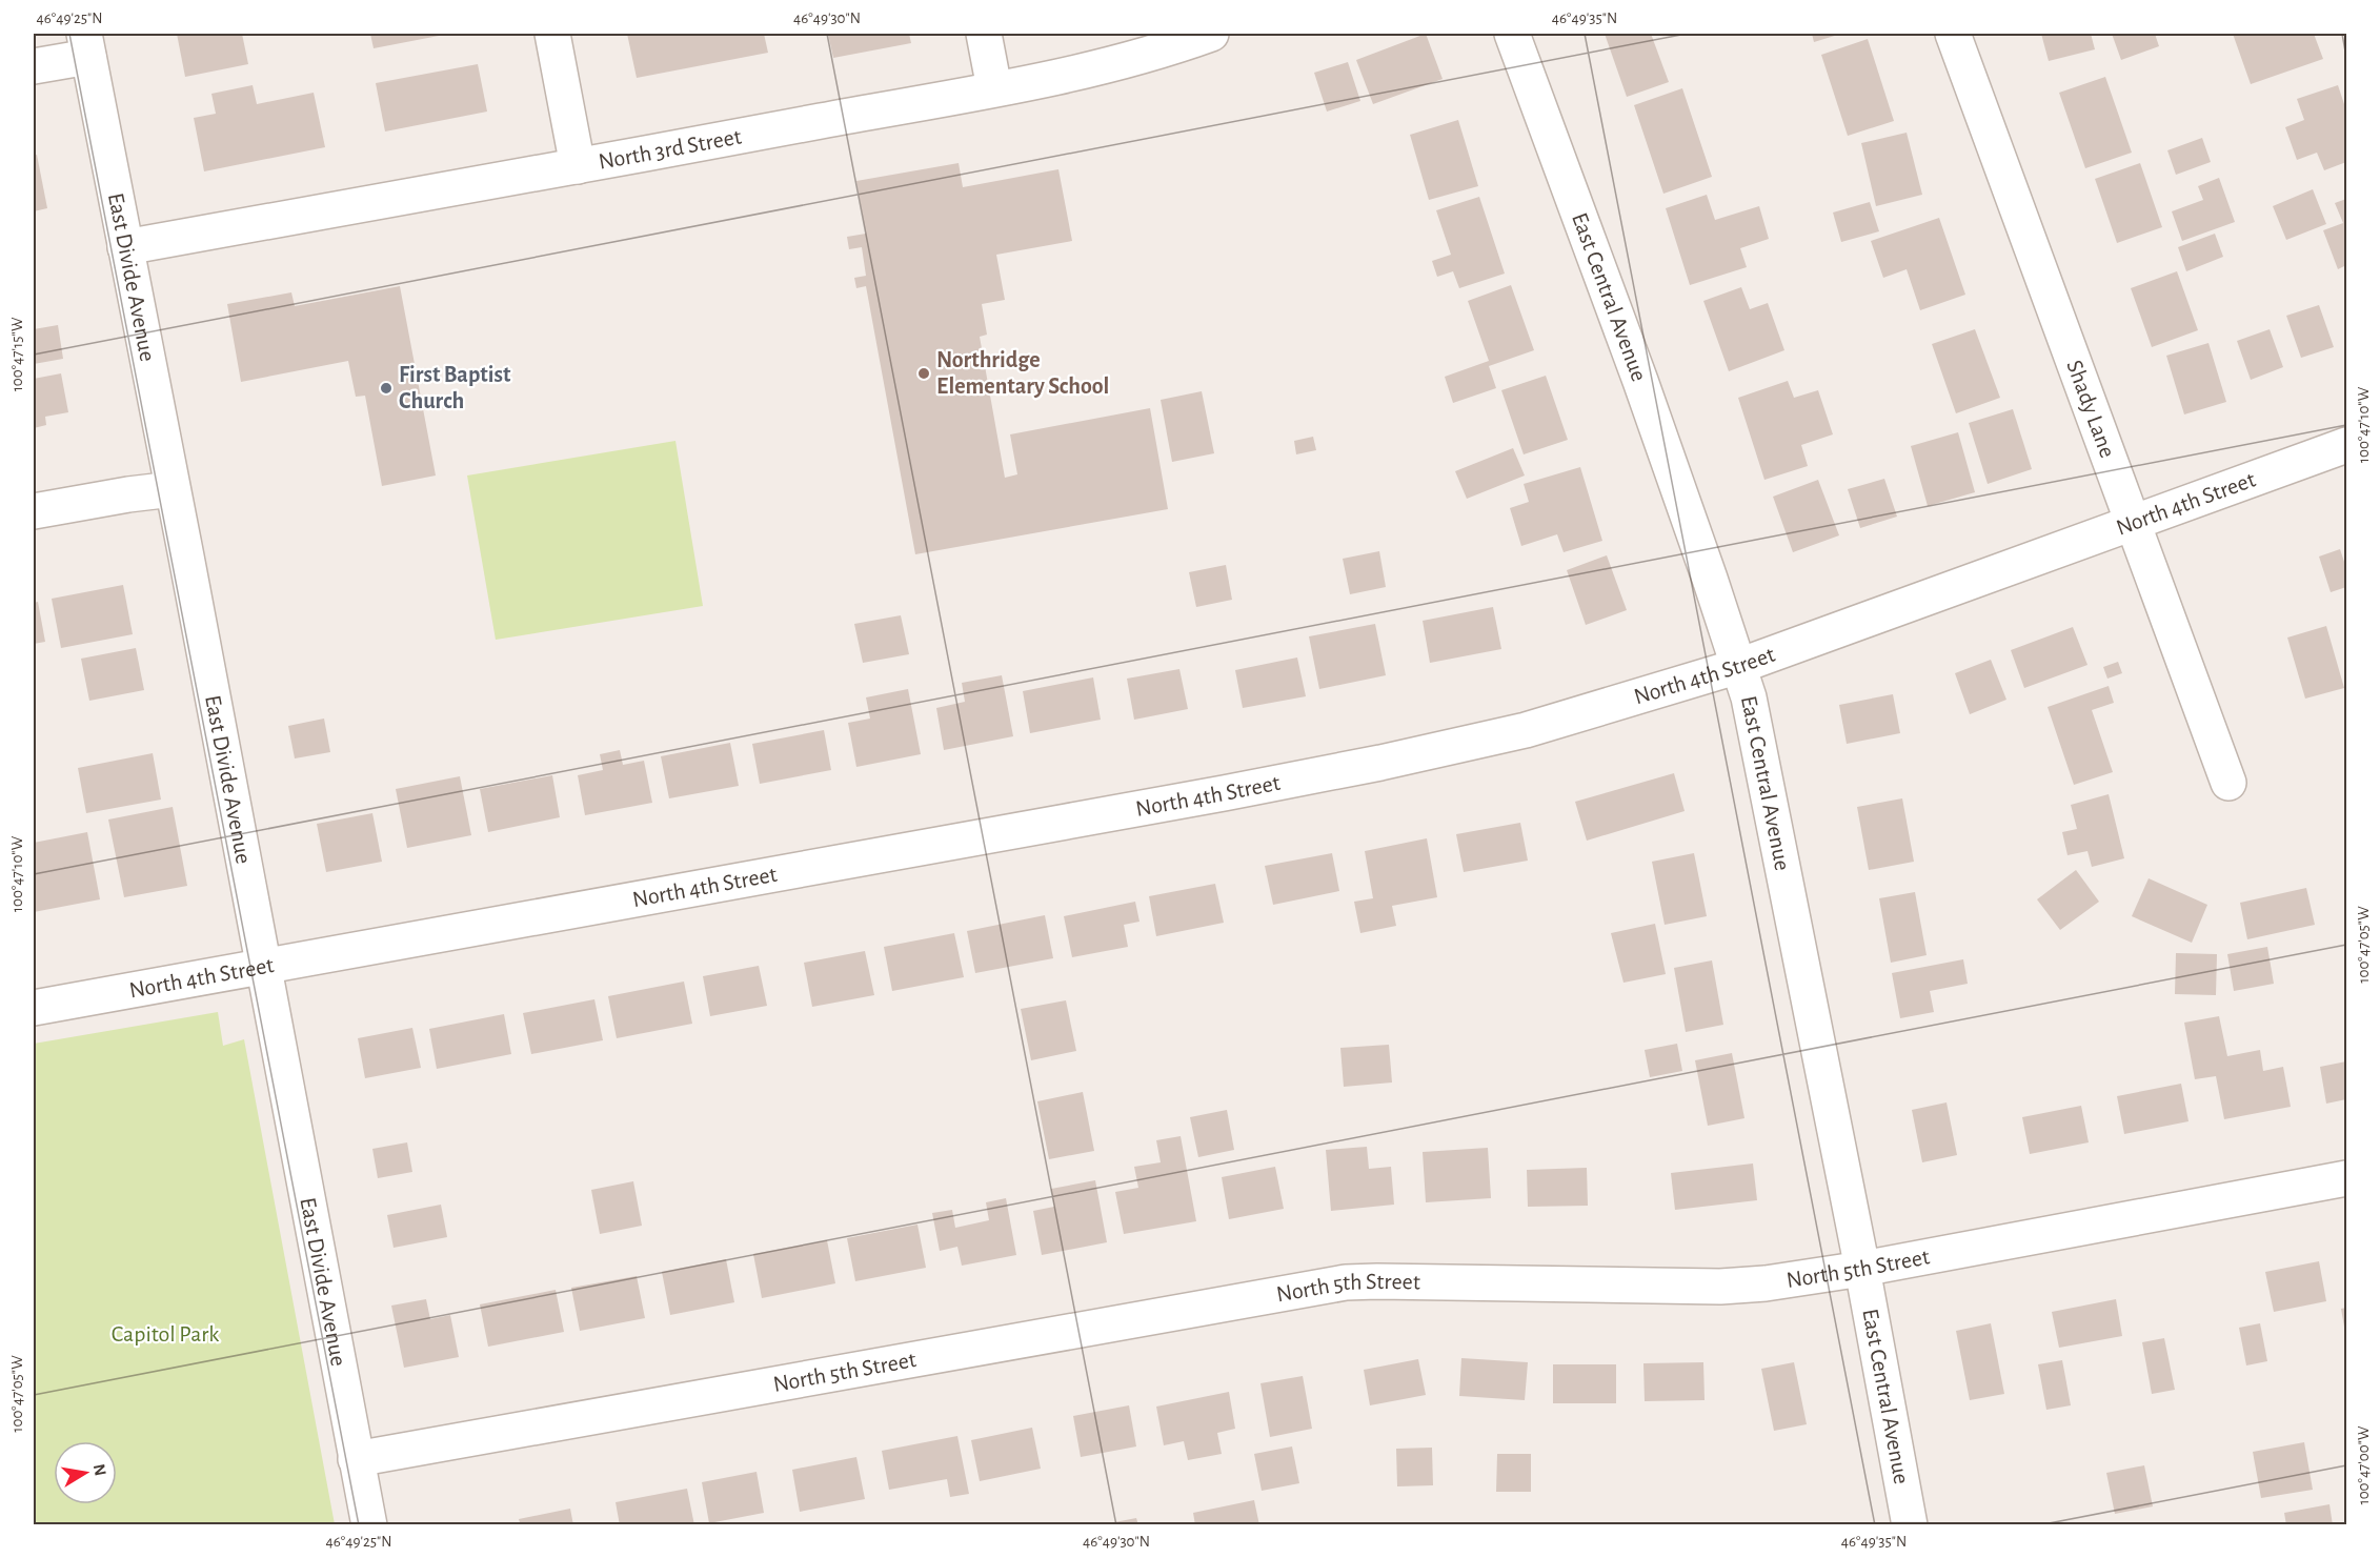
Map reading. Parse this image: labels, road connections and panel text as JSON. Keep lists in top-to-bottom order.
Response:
{
  "streets": {
    "street": [
      "North 3rd Street",
      "East Divide Avenue",
      "East Central Avenue",
      "Shady Lane",
      "North 4th Street",
      "North 5th Street"
    ]
  },
  "crossings": [
    ["North 3rd Street", "East Divide Avenue"],
    ["East Divide Avenue", "North 4th Street"],
    ["East Divide Avenue", "North 5th Street"],
    ["East Central Avenue", "North 4th Street"],
    ["East Central Avenue", "North 5th Street"],
    ["Shady Lane", "North 4th Street"]
  ],
  "parks": ["Capitol Park"],
  "places": ["Northridge Elementary School", "First Baptist Church"],
  "north": "right",
  "coordinates": [
    "46°49'25\"N",
    "46°49'30\"N",
    "46°49'35\"N",
    "100°47'15\"W",
    "100°47'10\"W",
    "100°47'05\"W",
    "100°47'00\"W"
  ]
}
